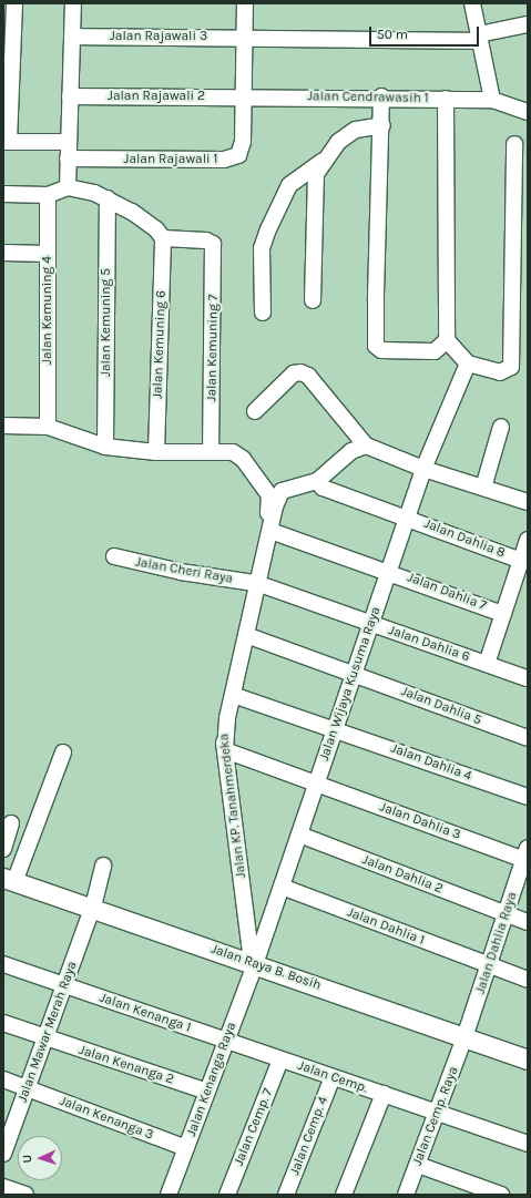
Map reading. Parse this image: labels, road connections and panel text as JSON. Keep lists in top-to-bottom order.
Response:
{
  "streets": {
    "main road": ["Jalan Raya B. Bosih"],
    "street": [
      "Jalan Rajawali 3",
      "Jalan Rajawali 2",
      "Jalan Cendrawasih 1",
      "Jalan Rajawali 1",
      "Jalan Kemuning 4",
      "Jalan Kemuning 5",
      "Jalan Kemuning 6",
      "Jalan Kemuning 7",
      "Jalan Dahlia 8",
      "Jalan Cheri Raya",
      "Jalan Dahlia 7",
      "Jalan Dahlia 6",
      "Jalan Wijaya Kusuma Raya",
      "Jalan Dahlia 5",
      "Jalan Dahlia 4",
      "Jalan KP. Tanahmerdeka",
      "Jalan Dahlia 3",
      "Jalan Dahlia 2",
      "Jalan Dahlia 1",
      "Jalan Dahlia Raya",
      "Jalan Kenanga 1",
      "Jalan Mawar Merah Raya",
      "Jalan Kenanga 2",
      "Jalan Cemp.",
      "Jalan Kenanga Raya",
      "Jalan Cemp. Raya",
      "Jalan Kenanga 3",
      "Jalan Cemp. 7",
      "Jalan Cemp. 4"
    ]
  },
  "crossings": [
    ["Jalan Rajawali 3", "Jalan Rajawali 1"],
    ["Jalan Rajawali 2", "Jalan Cendrawasih 1"],
    ["Jalan Rajawali 2", "Jalan Rajawali 1"],
    ["Jalan Cendrawasih 1", "Jalan Rajawali 1"],
    ["Jalan Kemuning 6", "Jalan Kemuning 7"],
    ["Jalan Dahlia 8", "Jalan Wijaya Kusuma Raya"],
    ["Jalan Cheri Raya", "Jalan Dahlia 6"],
    ["Jalan Cheri Raya", "Jalan Wijaya Kusuma Raya"],
    ["Jalan Cheri Raya", "Jalan KP. Tanahmerdeka"],
    ["Jalan Dahlia 7", "Jalan Wijaya Kusuma Raya"],
    ["Jalan Dahlia 6", "Jalan Wijaya Kusuma Raya"],
    ["Jalan Wijaya Kusuma Raya", "Jalan Dahlia 5"],
    ["Jalan Wijaya Kusuma Raya", "Jalan Dahlia 4"],
    ["Jalan Wijaya Kusuma Raya", "Jalan KP. Tanahmerdeka"],
    ["Jalan Wijaya Kusuma Raya", "Jalan Dahlia 3"],
    ["Jalan Wijaya Kusuma Raya", "Jalan Dahlia 2"],
    ["Jalan Wijaya Kusuma Raya", "Jalan Dahlia 1"],
    ["Jalan Wijaya Kusuma Raya", "Jalan Raya B. Bosih"],
    ["Jalan Wijaya Kusuma Raya", "Jalan Kenanga Raya"],
    ["Jalan KP. Tanahmerdeka", "Jalan Dahlia 3"],
    ["Jalan KP. Tanahmerdeka", "Jalan Raya B. Bosih"],
    ["Jalan KP. Tanahmerdeka", "Jalan Kenanga Raya"],
    ["Jalan Dahlia 3", "Jalan Dahlia Raya"],
    ["Jalan Dahlia 2", "Jalan Dahlia Raya"],
    ["Jalan Dahlia 1", "Jalan Dahlia Raya"],
    ["Jalan Dahlia Raya", "Jalan Raya B. Bosih"],
    ["Jalan Dahlia Raya", "Jalan Cemp. Raya"],
    ["Jalan Raya B. Bosih", "Jalan Mawar Merah Raya"],
    ["Jalan Raya B. Bosih", "Jalan Kenanga Raya"],
    ["Jalan Raya B. Bosih", "Jalan Cemp. Raya"],
    ["Jalan Kenanga 1", "Jalan Mawar Merah Raya"],
    ["Jalan Kenanga 1", "Jalan Cemp."],
    ["Jalan Kenanga 1", "Jalan Kenanga Raya"],
    ["Jalan Mawar Merah Raya", "Jalan Kenanga 2"],
    ["Jalan Mawar Merah Raya", "Jalan Kenanga 3"],
    ["Jalan Kenanga 2", "Jalan Kenanga Raya"],
    ["Jalan Cemp.", "Jalan Kenanga Raya"],
    ["Jalan Cemp.", "Jalan Cemp. Raya"],
    ["Jalan Cemp.", "Jalan Cemp. 7"],
    ["Jalan Cemp.", "Jalan Cemp. 4"],
    ["Jalan Kenanga Raya", "Jalan Kenanga 3"]
  ],
  "scale_bar": "50 m",
  "north": "left"
}
